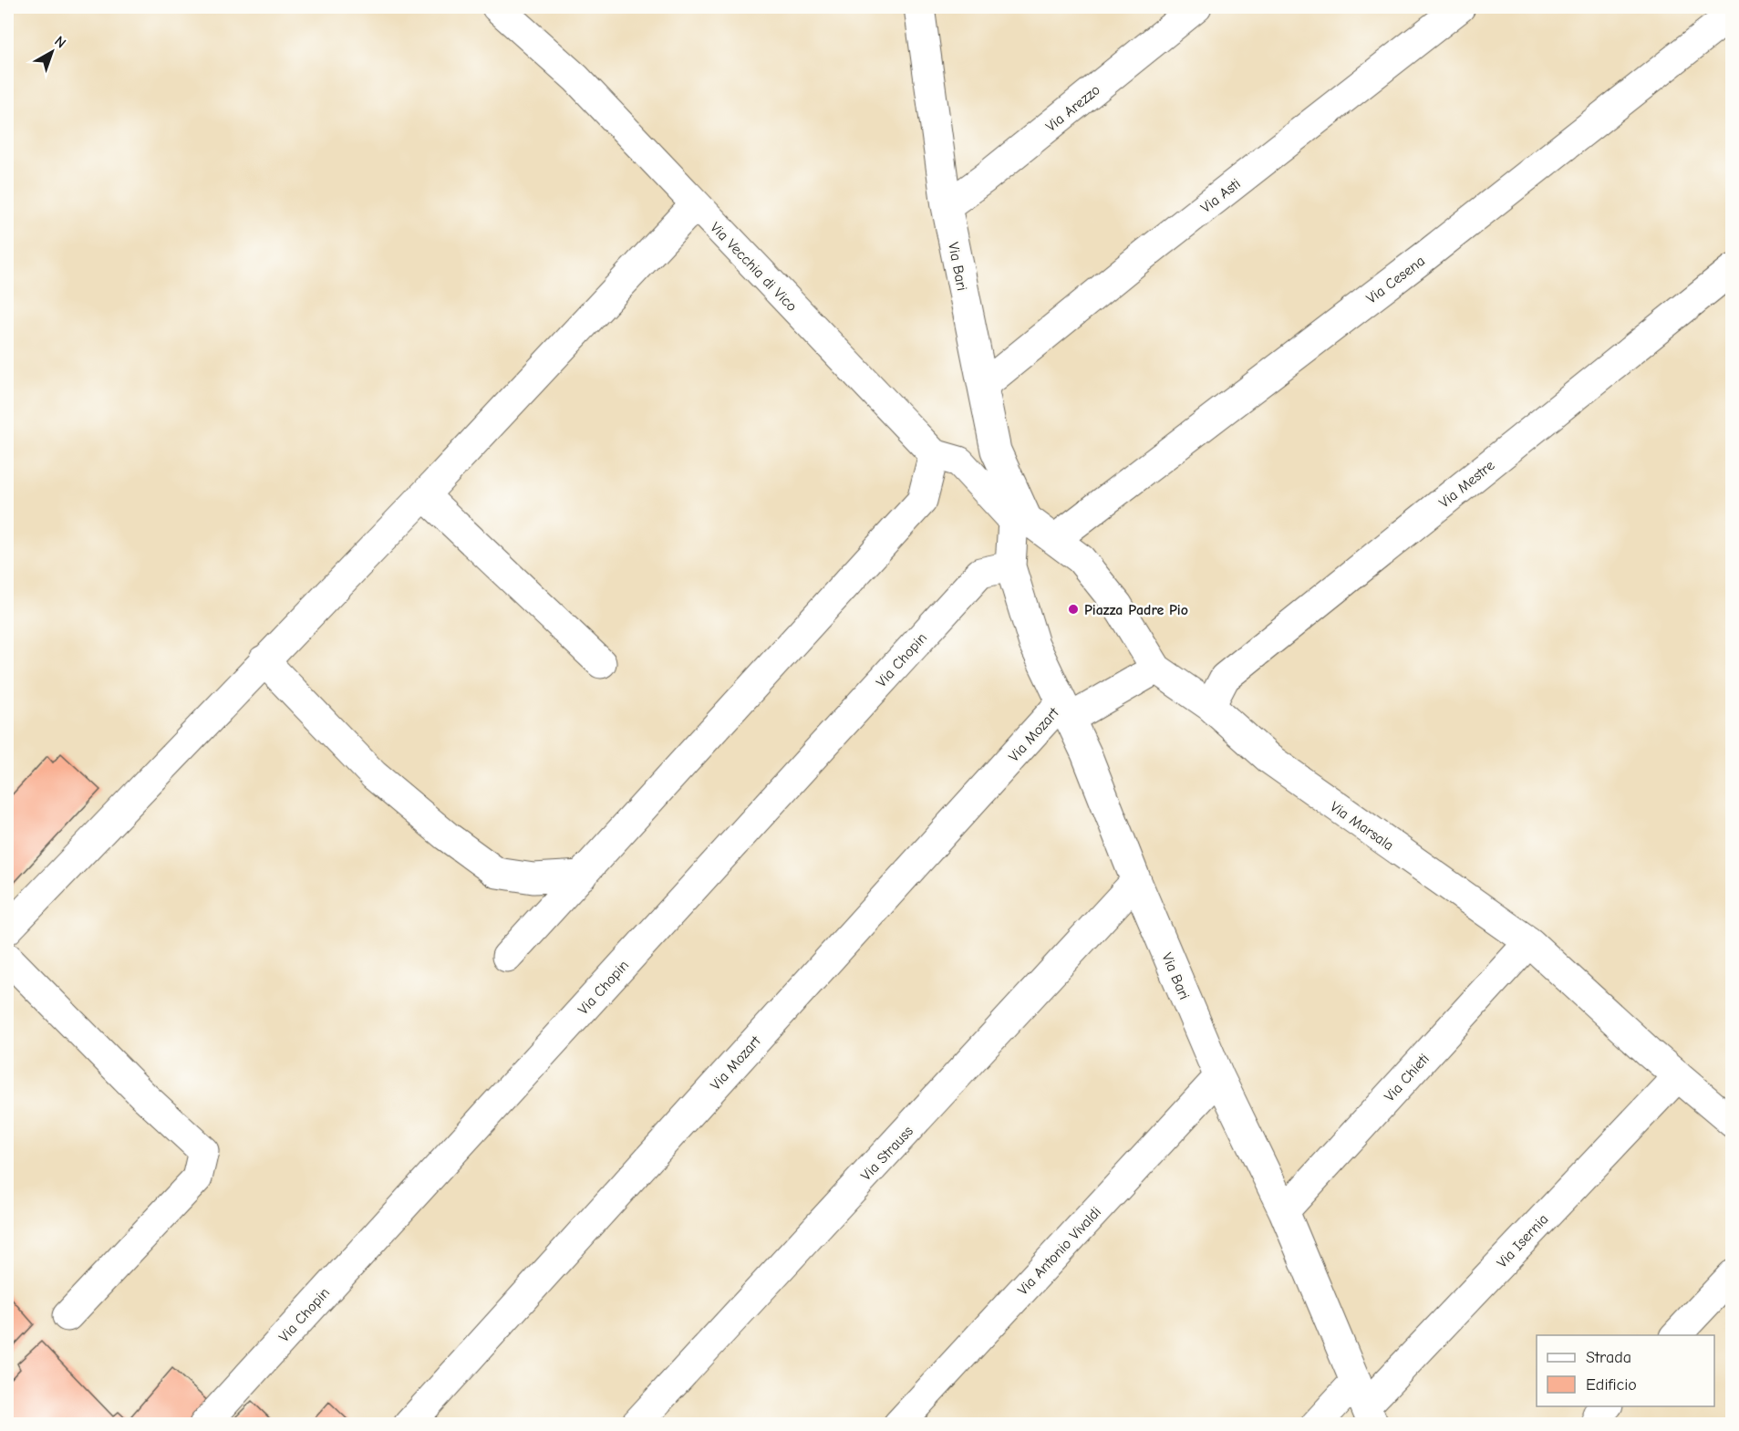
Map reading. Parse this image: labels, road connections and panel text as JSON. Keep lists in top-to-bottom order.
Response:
{
  "streets": {
    "street": [
      "Via Arezzo",
      "Via Asti",
      "Via Vecchia di Vico",
      "Via Bari",
      "Via Cesena",
      "Via Mestre",
      "Via Chopin",
      "Via Mozart",
      "Via Marsala",
      "Via Chieti",
      "Via Strauss",
      "Via Isernia",
      "Via Antonio Vivaldi"
    ]
  },
  "crossings": [
    ["Via Arezzo", "Via Bari"],
    ["Via Asti", "Via Bari"],
    ["Via Vecchia di Vico", "Via Bari"],
    ["Via Vecchia di Vico", "Via Marsala"],
    ["Via Bari", "Via Chopin"],
    ["Via Bari", "Via Mozart"],
    ["Via Bari", "Via Marsala"],
    ["Via Bari", "Via Chieti"],
    ["Via Bari", "Via Strauss"],
    ["Via Bari", "Via Isernia"],
    ["Via Bari", "Via Antonio Vivaldi"],
    ["Via Cesena", "Via Marsala"],
    ["Via Mestre", "Via Marsala"],
    ["Via Mozart", "Via Marsala"],
    ["Via Marsala", "Via Chieti"],
    ["Via Marsala", "Via Isernia"]
  ],
  "places": ["Piazza Padre Pio"],
  "legend": ["Strada", "Edificio"],
  "north": "top right"
}
